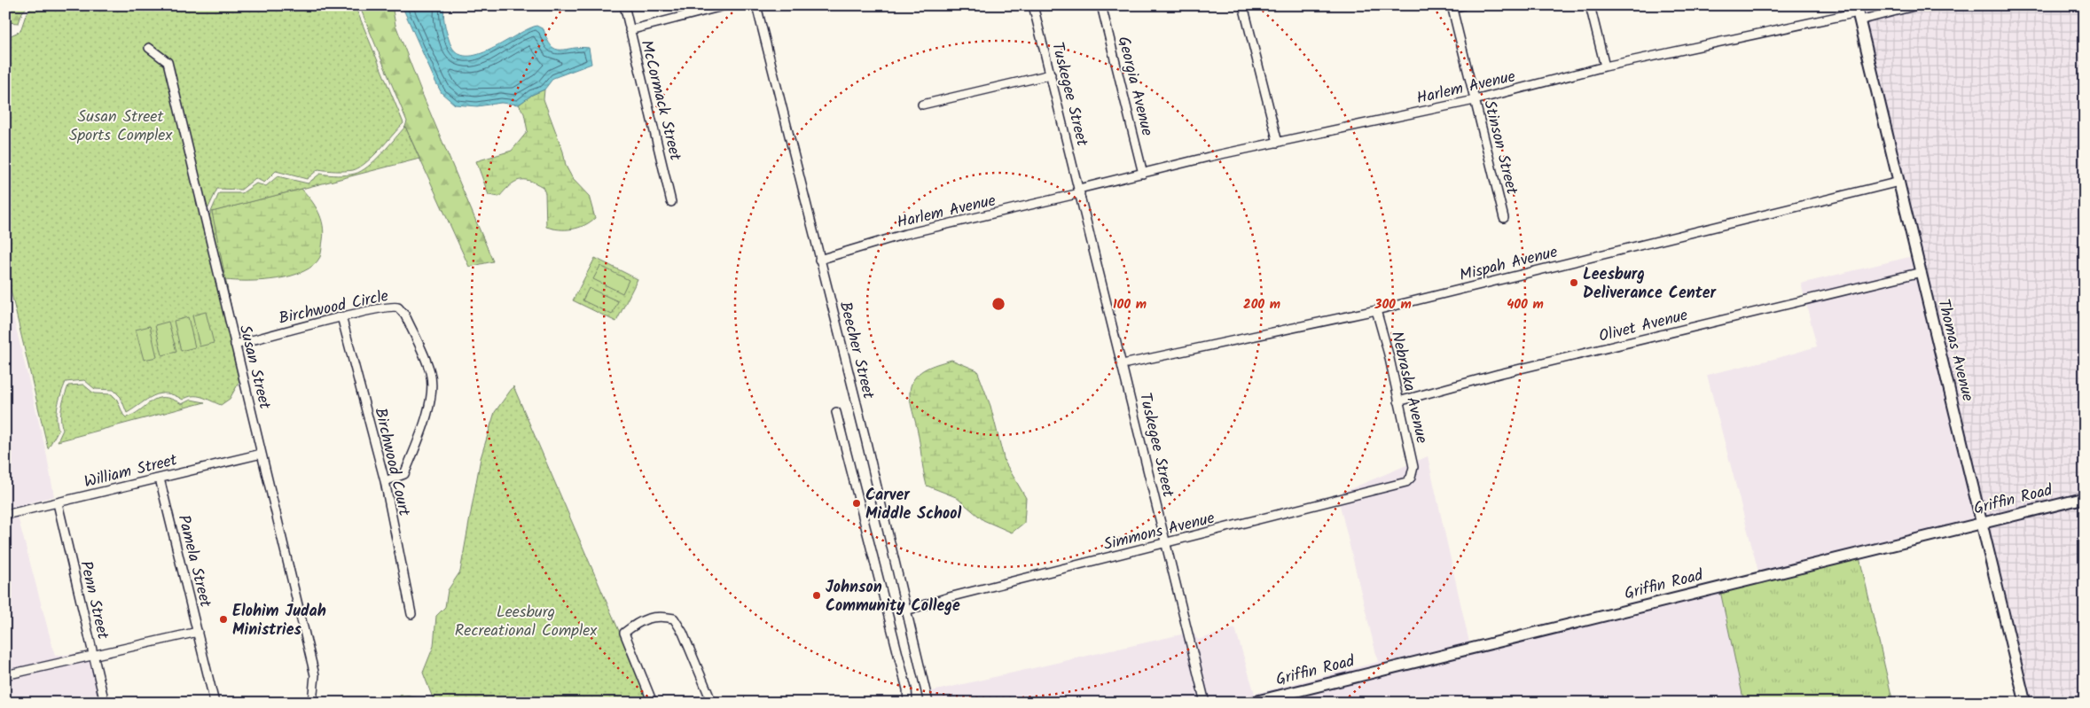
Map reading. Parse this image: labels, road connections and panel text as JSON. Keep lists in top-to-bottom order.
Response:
{
  "streets": {
    "street": [
      "Georgia Avenue",
      "Harlem Avenue",
      "Tuskegee Street",
      "McCormack Street",
      "Stinson Street",
      "Mispah Avenue",
      "Birchwood Circle",
      "Olivet Avenue",
      "Beecher Street",
      "Thomas Avenue",
      "Susan Street",
      "Nebraska Avenue",
      "Birchwood Court",
      "William Street",
      "Griffin Road",
      "Simmons Avenue",
      "Pamela Street",
      "Penn Street"
    ]
  },
  "crossings": [
    ["Georgia Avenue", "Harlem Avenue"],
    ["Harlem Avenue", "Tuskegee Street"],
    ["Harlem Avenue", "Stinson Street"],
    ["Harlem Avenue", "Beecher Street"],
    ["Harlem Avenue", "Thomas Avenue"],
    ["Tuskegee Street", "Mispah Avenue"],
    ["Tuskegee Street", "Simmons Avenue"],
    ["Mispah Avenue", "Thomas Avenue"],
    ["Mispah Avenue", "Nebraska Avenue"],
    ["Birchwood Circle", "Susan Street"],
    ["Birchwood Circle", "Birchwood Court"],
    ["Olivet Avenue", "Thomas Avenue"],
    ["Olivet Avenue", "Nebraska Avenue"],
    ["Beecher Street", "Simmons Avenue"],
    ["Thomas Avenue", "Griffin Road"],
    ["Susan Street", "William Street"],
    ["Nebraska Avenue", "Simmons Avenue"],
    ["William Street", "Pamela Street"],
    ["William Street", "Penn Street"]
  ],
  "parks": ["Susan Street Sports Complex", "Leesburg Recreational Complex"],
  "places": [
    "Leesburg Deliverance Center",
    "Carver Middle School",
    "Johnson Community College",
    "Elohim Judah Ministries"
  ],
  "rings": [
    "100 m",
    "200 m",
    "300 m",
    "400 m"
  ]
}
